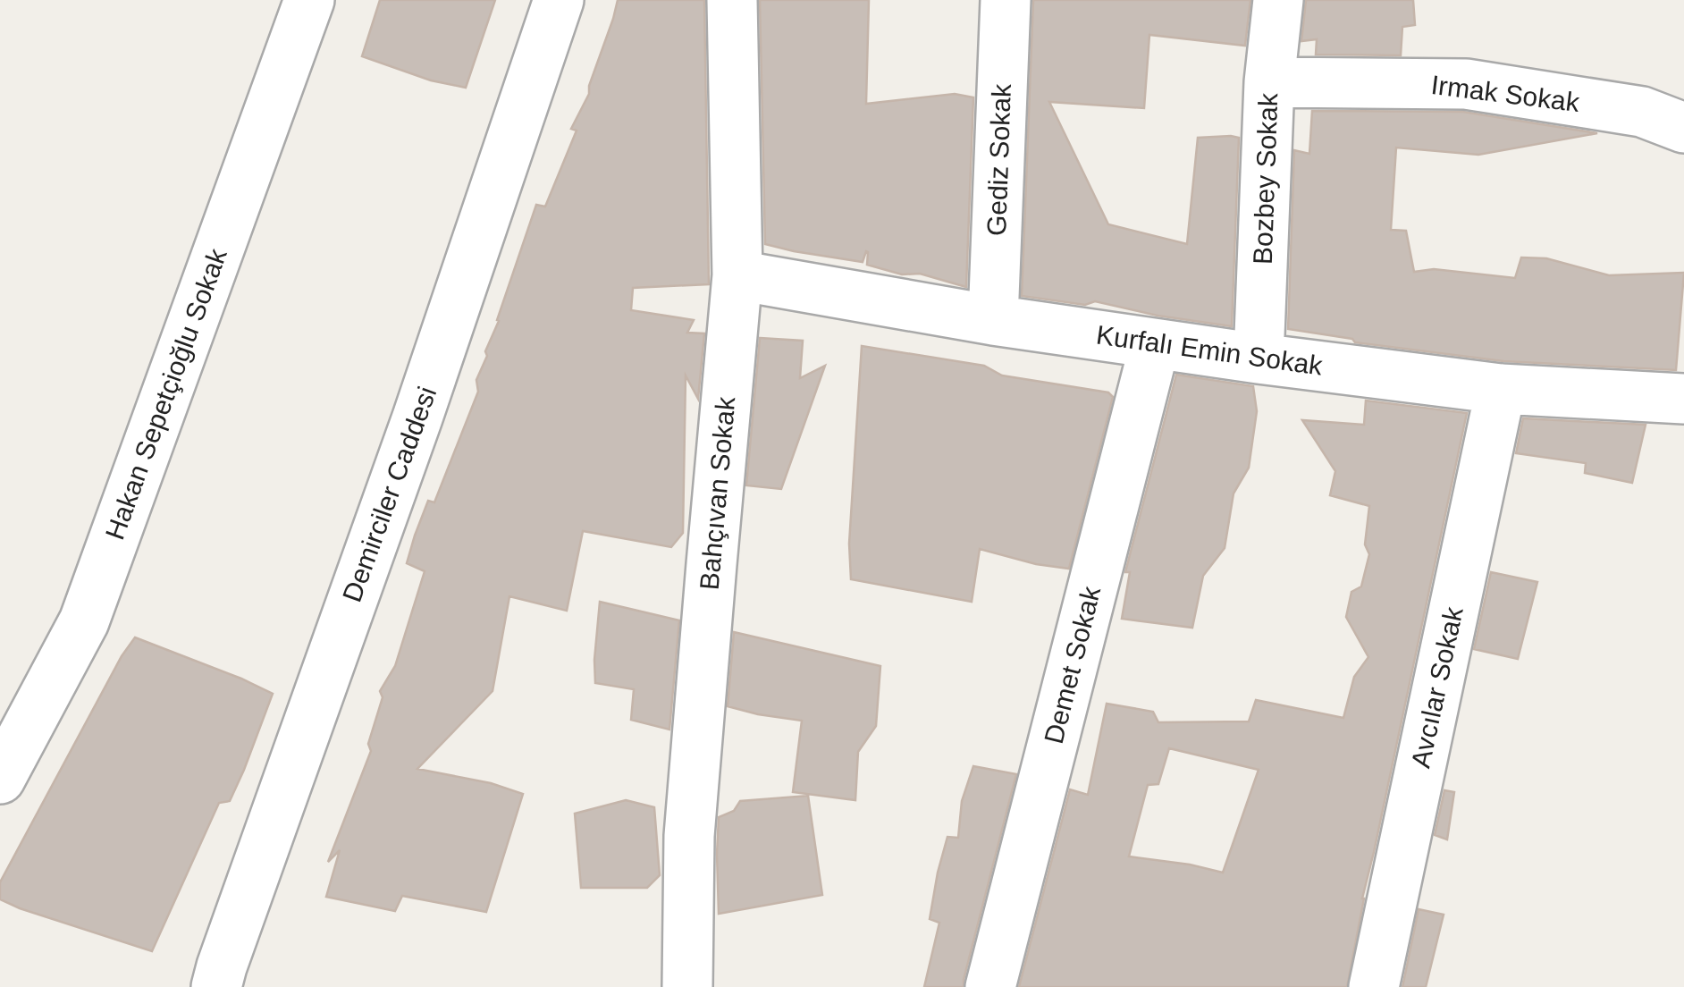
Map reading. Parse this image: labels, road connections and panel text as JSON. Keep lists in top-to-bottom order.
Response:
{
  "streets": {
    "street": [
      "Irmak Sokak",
      "Gediz Sokak",
      "Bozbey Sokak",
      "Kurfalı Emin Sokak",
      "Hakan Sepetçioğlu Sokak",
      "Bahçıvan Sokak",
      "Demirciler Caddesi",
      "Demet Sokak",
      "Avcılar Sokak"
    ]
  },
  "crossings": [
    ["Irmak Sokak", "Bozbey Sokak"],
    ["Gediz Sokak", "Kurfalı Emin Sokak"],
    ["Bozbey Sokak", "Kurfalı Emin Sokak"],
    ["Kurfalı Emin Sokak", "Bahçıvan Sokak"],
    ["Kurfalı Emin Sokak", "Demet Sokak"],
    ["Kurfalı Emin Sokak", "Avcılar Sokak"]
  ]
}
